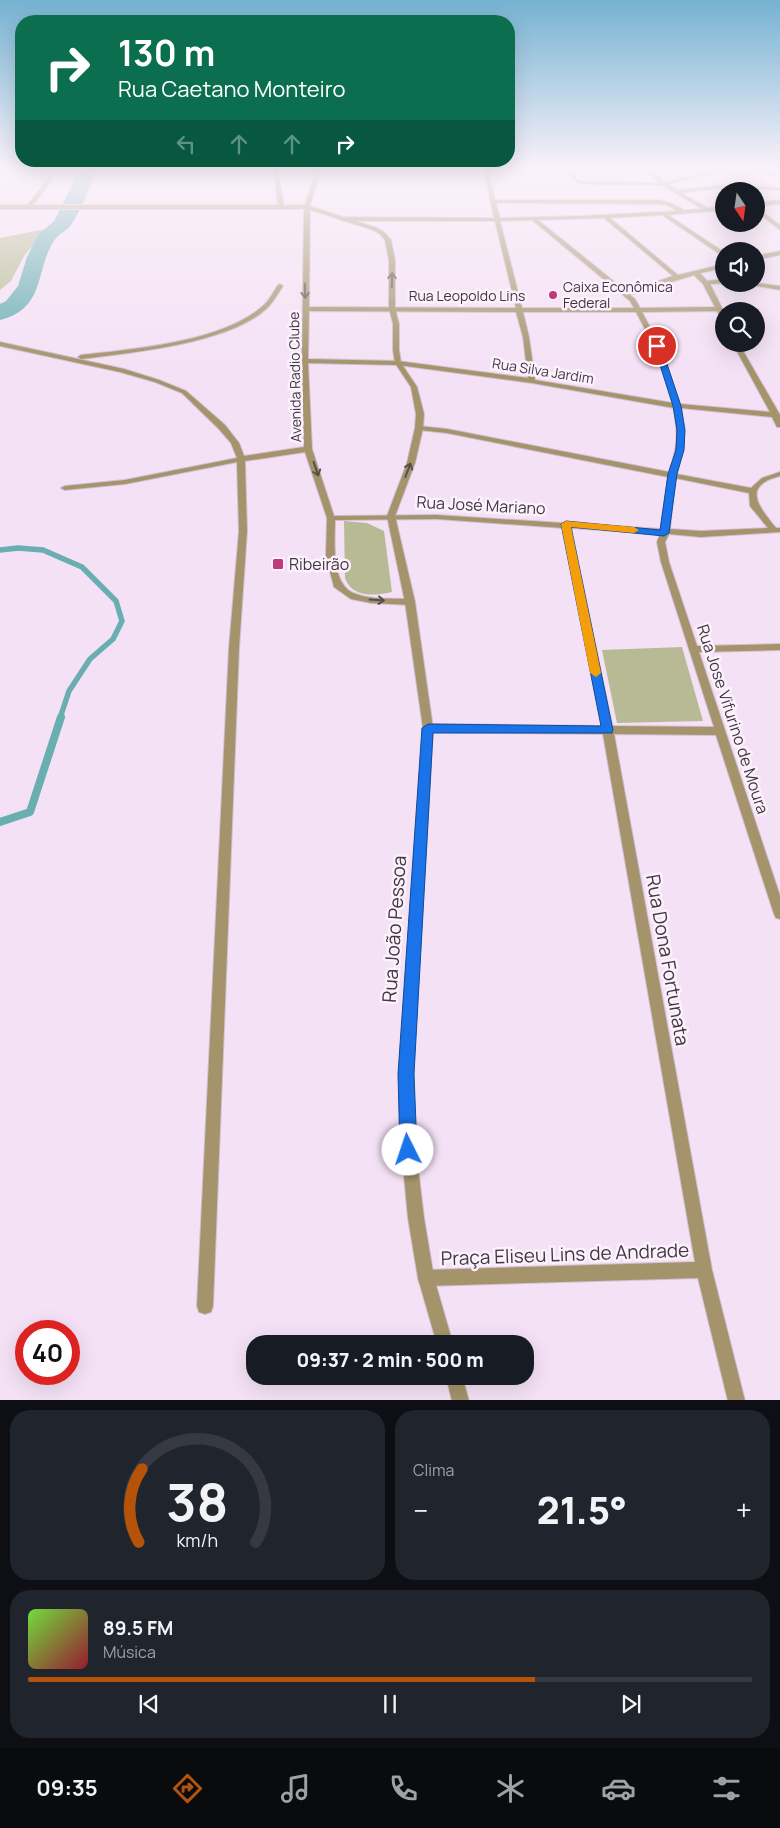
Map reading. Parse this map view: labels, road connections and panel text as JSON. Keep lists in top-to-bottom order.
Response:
{
  "streets": {
    "street": [
      "Rua Leopoldo Lins",
      "Rua Silva Jardim",
      "Avenida Radio Clube",
      "Rua José Mariano",
      "Rua Jose Vifurino de Moura",
      "Rua João Pessoa",
      "Rua Dona Fortunata",
      "Praça Eliseu Lins de Andrade"
    ]
  },
  "crossings": [
    ["Rua Leopoldo Lins", "Avenida Radio Clube"],
    ["Rua Leopoldo Lins", "Rua Jose Vifurino de Moura"],
    ["Rua Silva Jardim", "Avenida Radio Clube"],
    ["Rua Silva Jardim", "Rua Jose Vifurino de Moura"],
    ["Avenida Radio Clube", "Rua José Mariano"],
    ["Avenida Radio Clube", "Rua João Pessoa"],
    ["Rua José Mariano", "Rua Jose Vifurino de Moura"],
    ["Rua José Mariano", "Rua João Pessoa"],
    ["Rua José Mariano", "Rua Dona Fortunata"],
    ["Rua João Pessoa", "Praça Eliseu Lins de Andrade"],
    ["Rua Dona Fortunata", "Praça Eliseu Lins de Andrade"]
  ],
  "one_way": ["Avenida Radio Clube"],
  "places": {
    "other": ["Caixa Econômica Federal"],
    "transit": ["Ribeirão"]
  },
  "north": "bottom",
  "page": {
    "turn": ["130 m", "Rua Caetano Monteiro"],
    "limit": "40",
    "trip": "09:37 · 2 min · 500 m",
    "tile": "Clima",
    "heat": ["−", "21.5°", "+"],
    "song": ["89.5 FM", "Música"],
    "tabs": "09:35",
    "gauge": ["38", "km/h"]
  }
}
